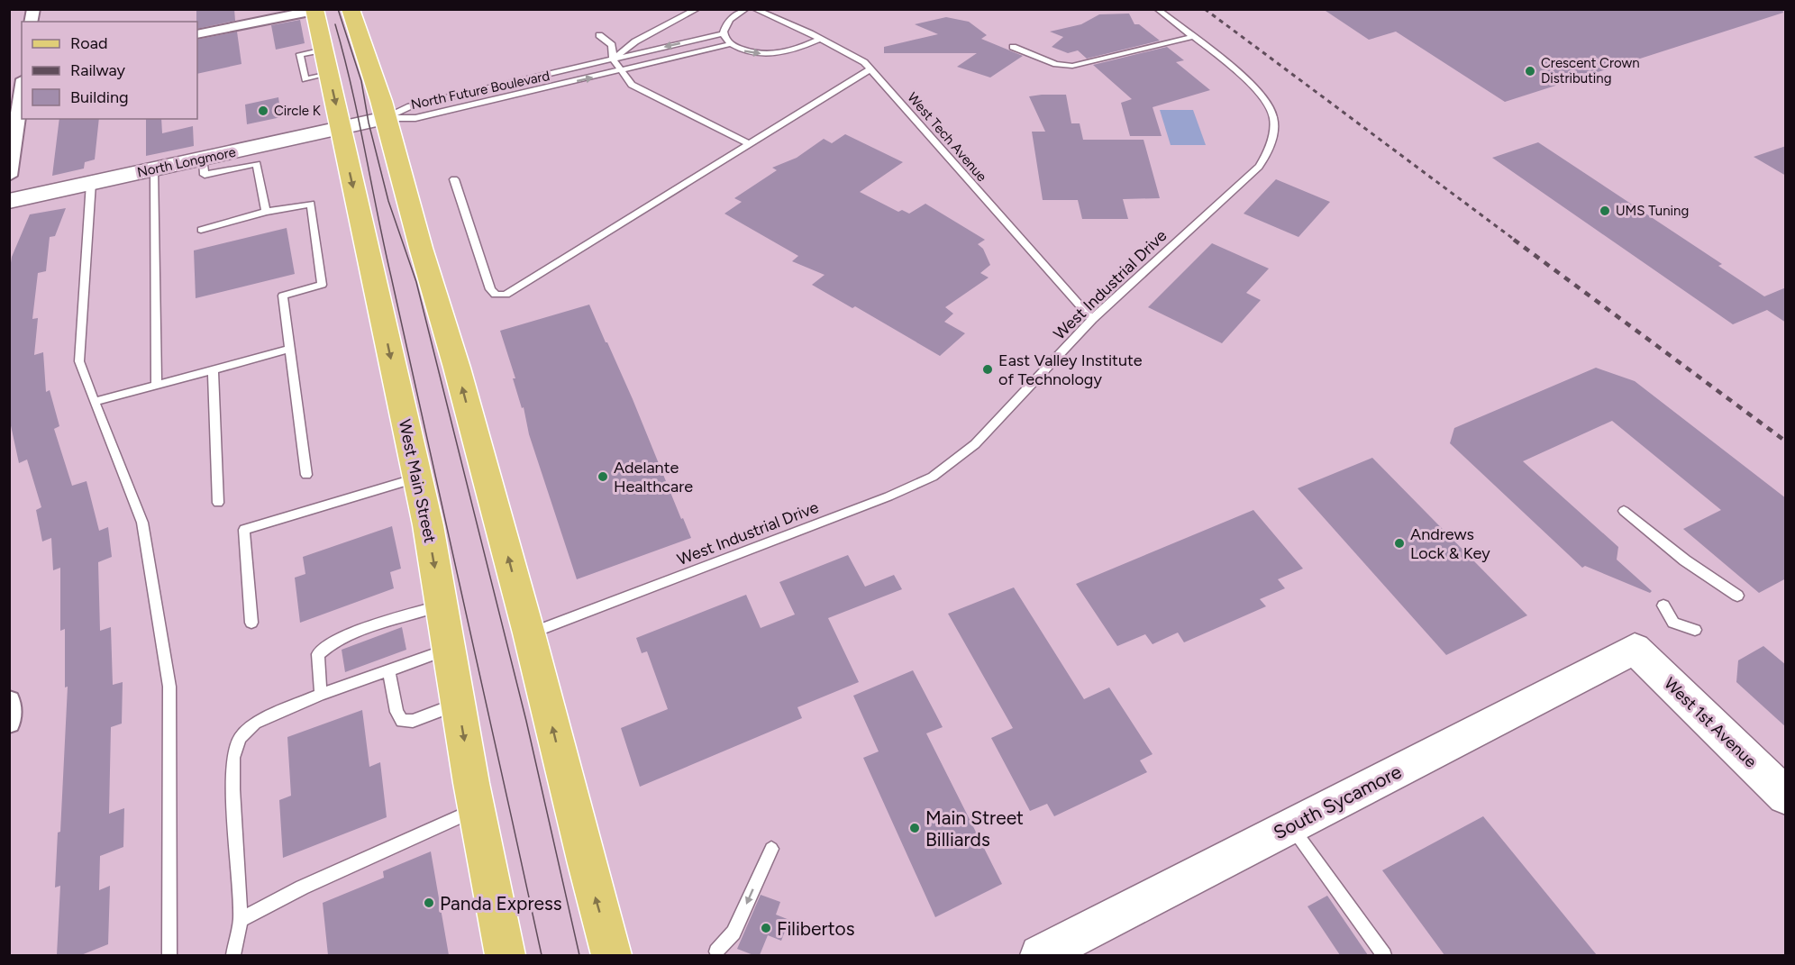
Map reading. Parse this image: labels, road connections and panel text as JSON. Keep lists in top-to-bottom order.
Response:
{
  "streets": {
    "main road": ["West Main Street"],
    "street": ["North Longmore", "West 1st Avenue", "South Sycamore"],
    "lane": ["North Future Boulevard", "West Tech Avenue", "West Industrial Drive"]
  },
  "crossings": [
    ["North Future Boulevard", "West Tech Avenue"],
    ["North Future Boulevard", "North Longmore"],
    ["North Future Boulevard", "West Main Street"],
    ["West Tech Avenue", "West Industrial Drive"],
    ["North Longmore", "West Main Street"],
    ["West Industrial Drive", "West Main Street"],
    ["West 1st Avenue", "South Sycamore"]
  ],
  "places": [
    "Crescent Crown Distributing",
    "Circle K",
    "UMS Tuning",
    "East Valley Institute of Technology",
    "Adelante Healthcare",
    "Andrews Lock & Key",
    "Main Street Billiards",
    "Panda Express",
    "Filibertos"
  ],
  "legend": ["Road", "Railway", "Building"]
}
